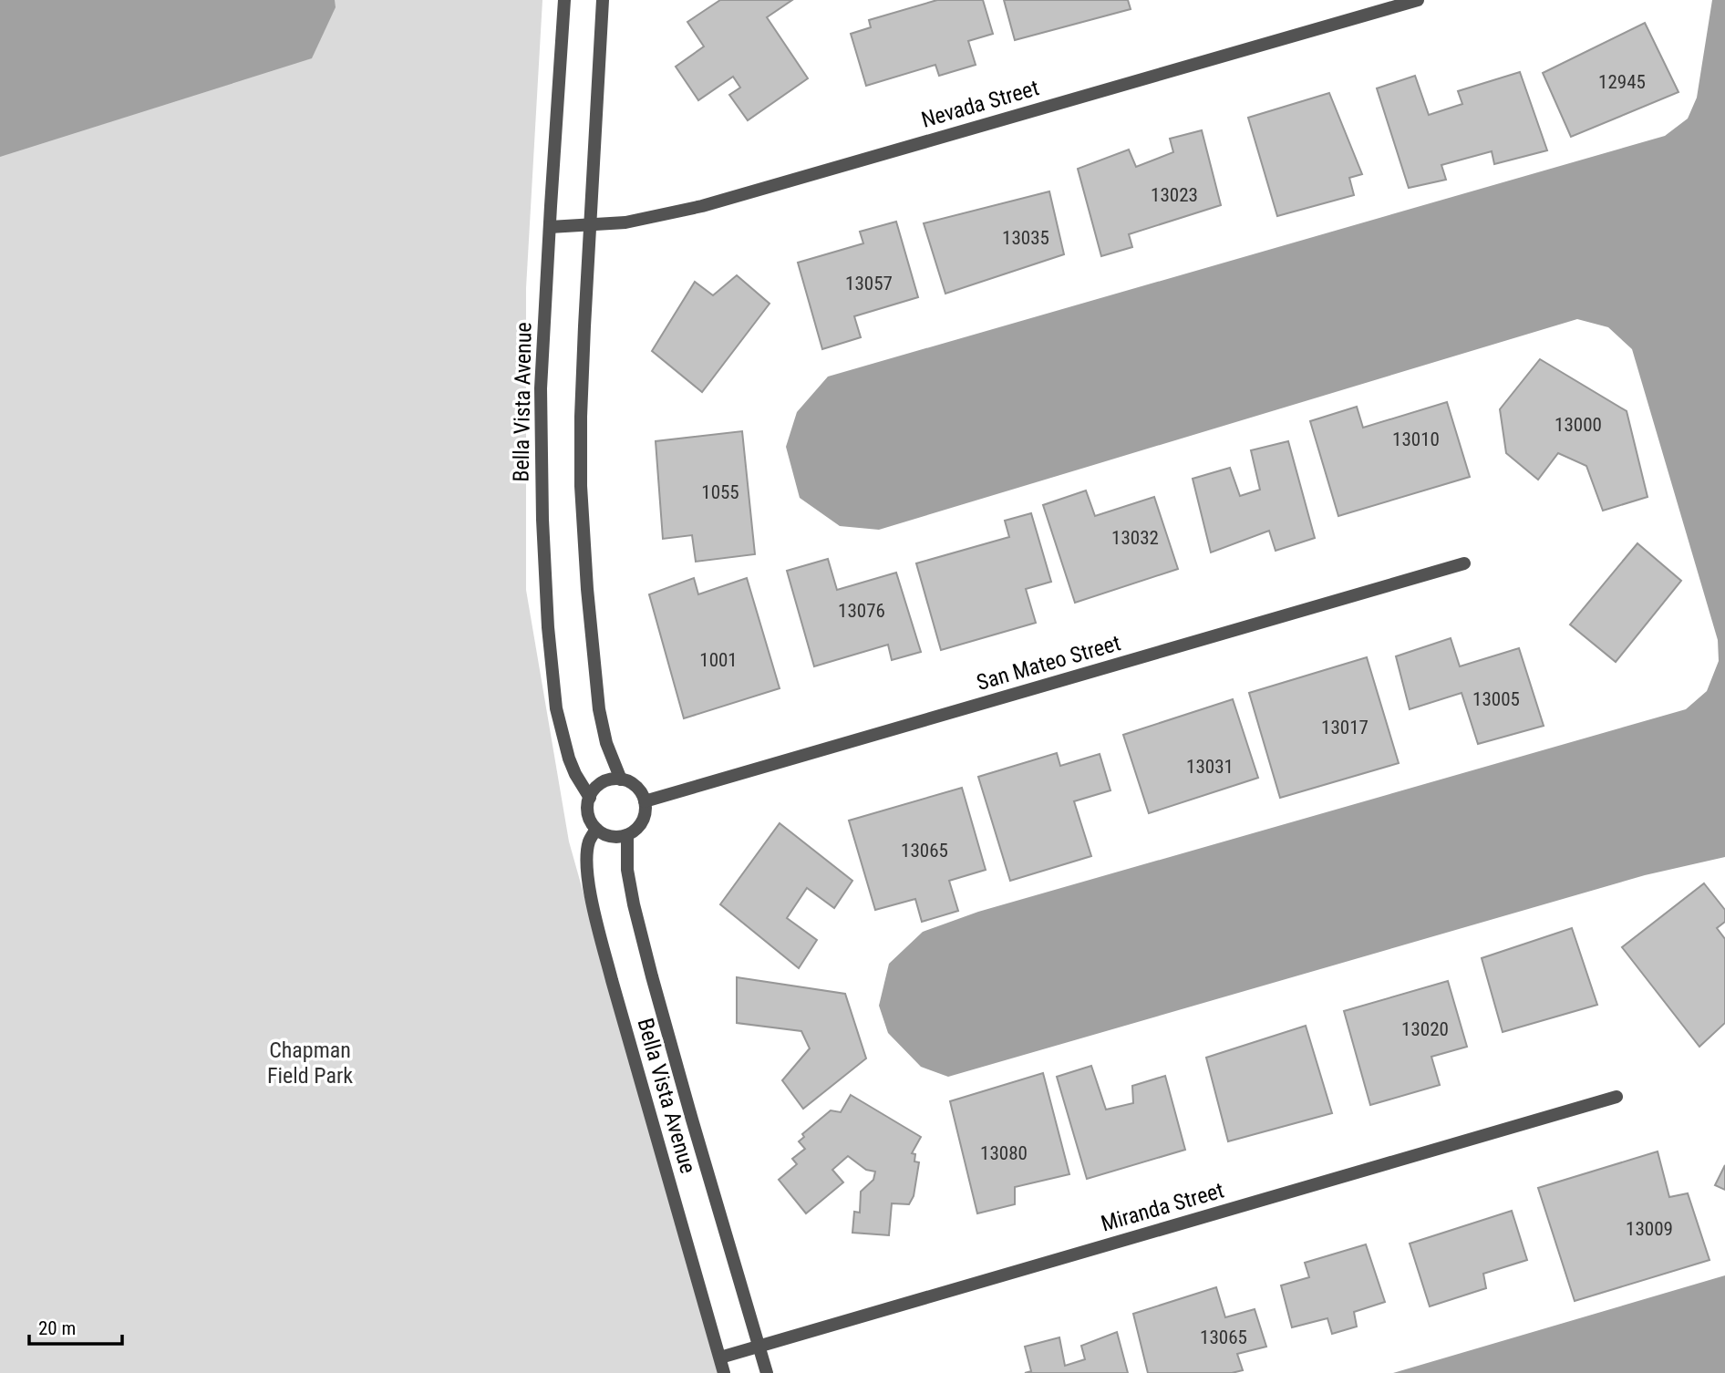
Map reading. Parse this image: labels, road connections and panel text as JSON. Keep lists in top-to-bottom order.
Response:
{
  "streets": {
    "street": [
      "Nevada Street",
      "Bella Vista Avenue",
      "San Mateo Street",
      "Miranda Street"
    ]
  },
  "crossings": [
    ["Nevada Street", "Bella Vista Avenue"],
    ["Bella Vista Avenue", "San Mateo Street"],
    ["Bella Vista Avenue", "Miranda Street"]
  ],
  "parks": ["Chapman Field Park"],
  "house_numbers": [
    "12945",
    "13023",
    "13035",
    "13057",
    "13000",
    "13010",
    "1055",
    "13032",
    "13076",
    "1001",
    "13005",
    "13017",
    "13031",
    "13065",
    "13020",
    "13080",
    "13009",
    "13065"
  ],
  "scale_bar": "20 m"
}
